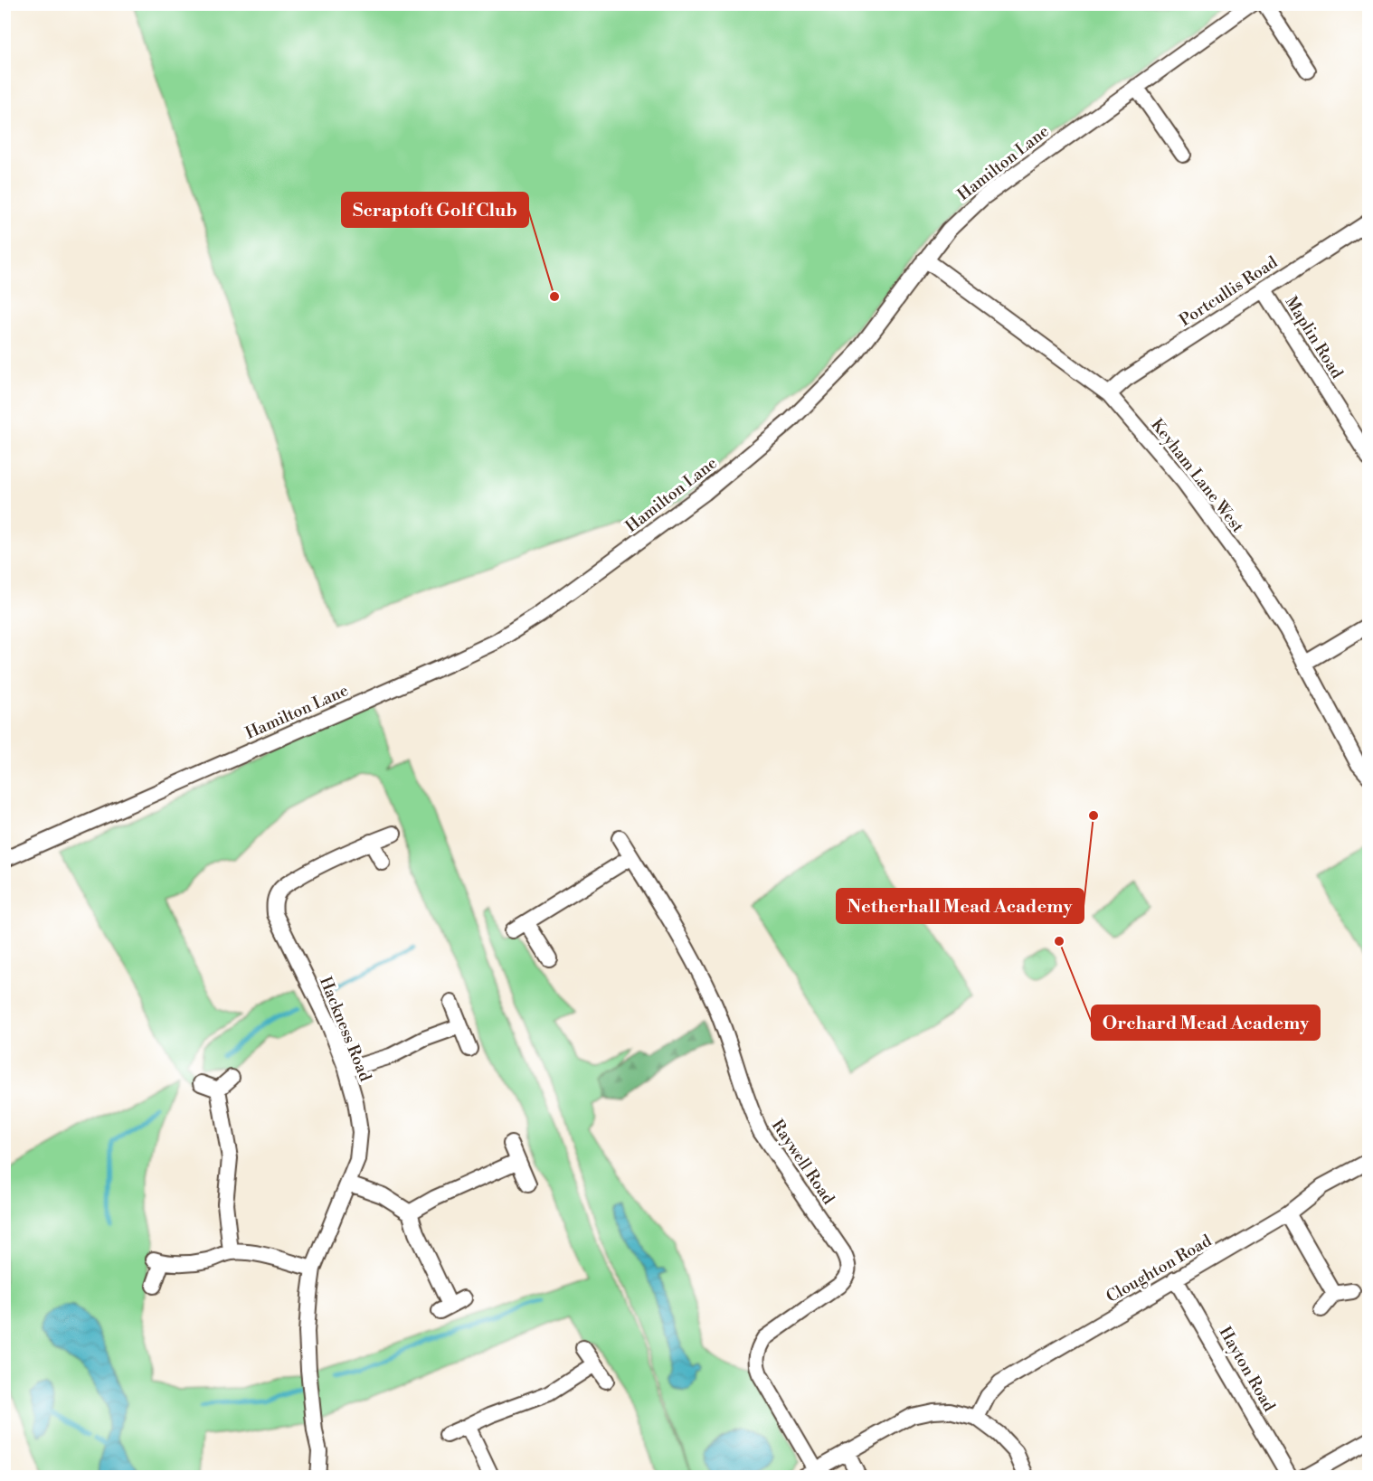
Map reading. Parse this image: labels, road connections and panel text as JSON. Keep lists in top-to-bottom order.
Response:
{
  "streets": {
    "street": [
      "Hamilton Lane",
      "Portcullis Road",
      "Maplin Road",
      "Keyham Lane West",
      "Hackness Road",
      "Raywell Road",
      "Cloughton Road",
      "Hayton Road"
    ]
  },
  "crossings": [
    ["Hamilton Lane", "Keyham Lane West"],
    ["Portcullis Road", "Maplin Road"],
    ["Portcullis Road", "Keyham Lane West"],
    ["Cloughton Road", "Hayton Road"]
  ],
  "places": ["Scraptoft Golf Club", "Netherhall Mead Academy", "Orchard Mead Academy"]
}
